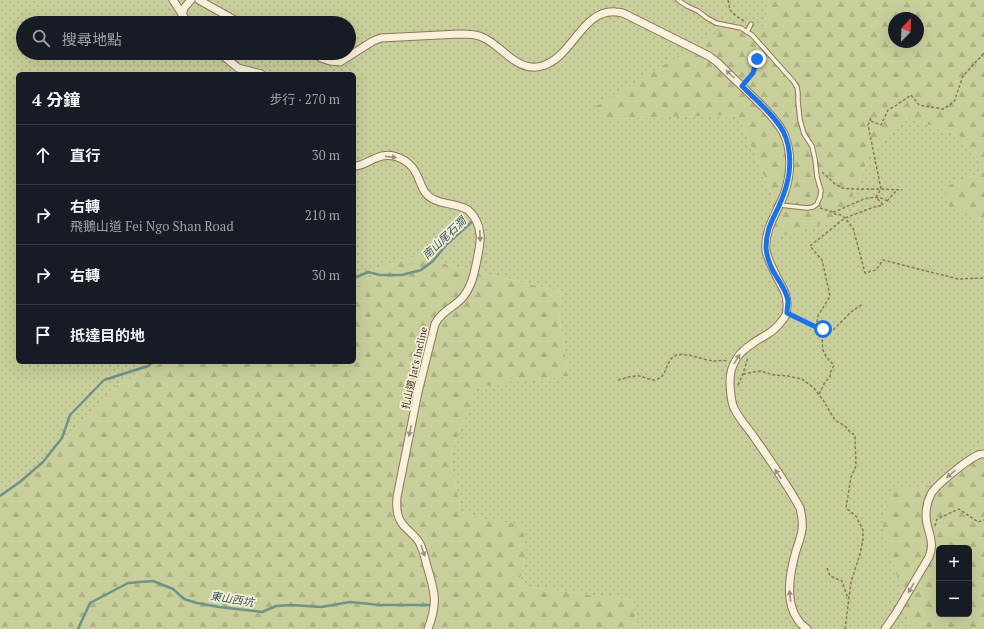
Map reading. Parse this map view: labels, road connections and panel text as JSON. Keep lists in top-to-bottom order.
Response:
{
  "streets": {
    "street": ["扎山道 Jat's Incline"]
  },
  "water": ["南山尾石澗", "東山西坑"],
  "north": "top right",
  "page": {
    "search": "搜尋地點",
    "heading": ["4 分鐘", "步行 · 270 m"],
    "list": [
      ["直行", "30 m"],
      ["右轉", "飛鵝山道 Fei Ngo Shan Road", "210 m"],
      ["右轉", "30 m"],
      "抵達目的地"
    ],
    "map_buttons": ["+", "−"]
  }
}
